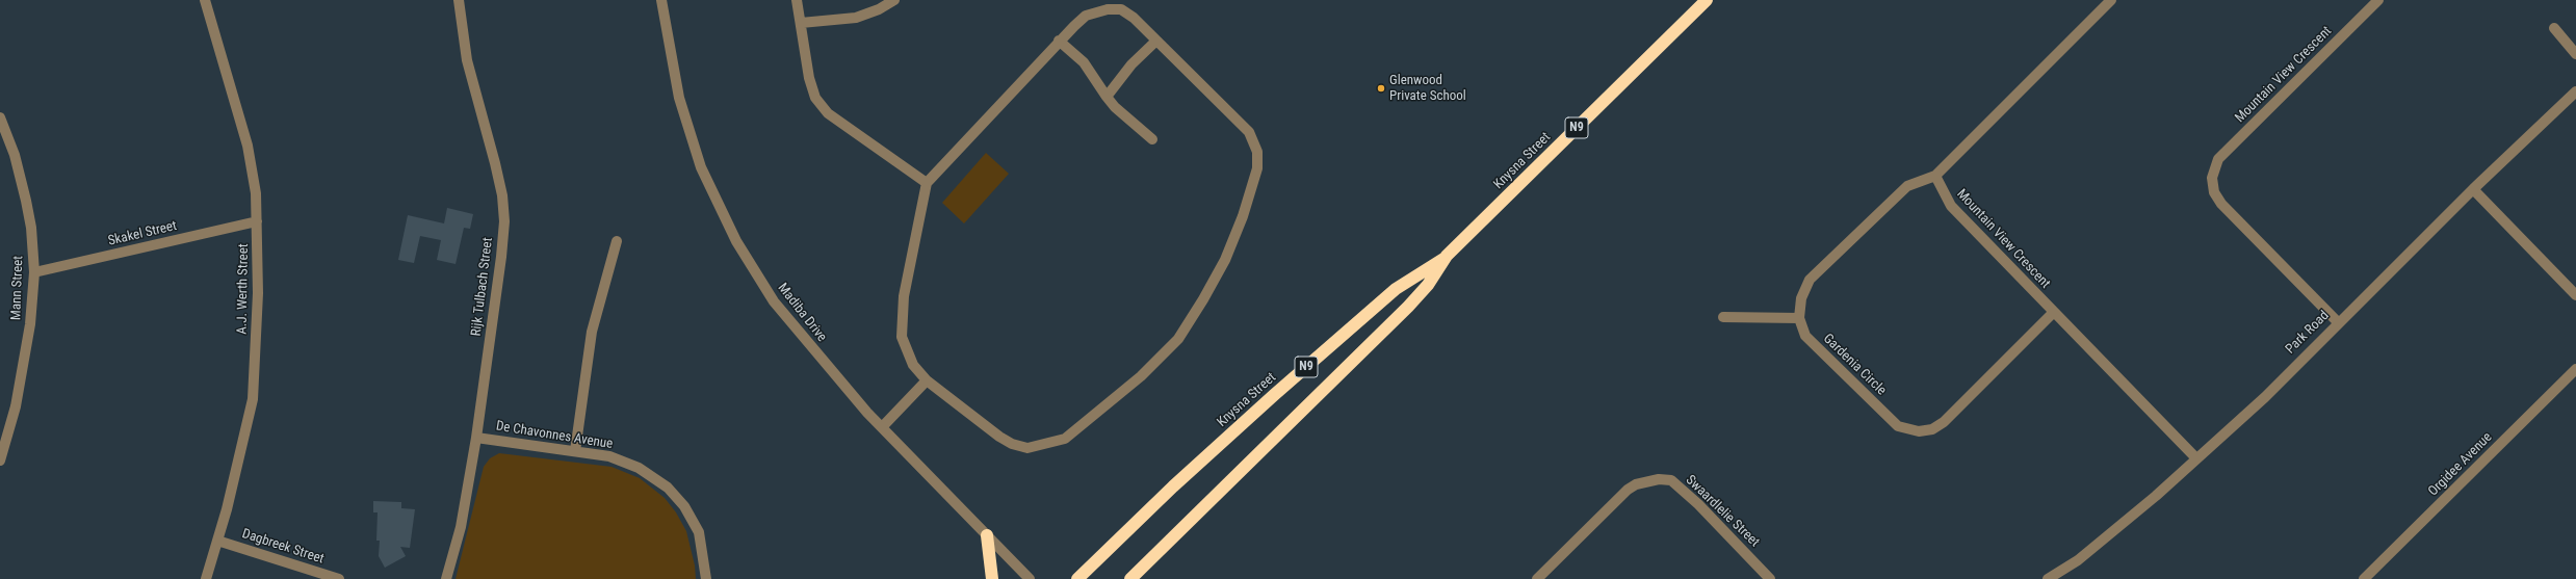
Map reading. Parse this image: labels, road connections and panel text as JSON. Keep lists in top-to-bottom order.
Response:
{
  "streets": {
    "highway": ["N9", "Knysna Street"],
    "street": [
      "Mountain View Crescent",
      "Skakel Street",
      "Rijk Tulbach Street",
      "Mann Street",
      "A.J. Werth Street",
      "Madiba Drive",
      "Park Road",
      "Gardenia Circle",
      "De Chavonnes Avenue",
      "Orgidee Avenue",
      "Swaardlelie Street",
      "Dagbreek Street"
    ]
  },
  "crossings": [
    ["Mountain View Crescent", "Park Road"],
    ["Mountain View Crescent", "Gardenia Circle"],
    ["Skakel Street", "Mann Street"],
    ["Skakel Street", "A.J. Werth Street"],
    ["Rijk Tulbach Street", "De Chavonnes Avenue"],
    ["A.J. Werth Street", "Dagbreek Street"]
  ],
  "places": ["Glenwood Private School"]
}
